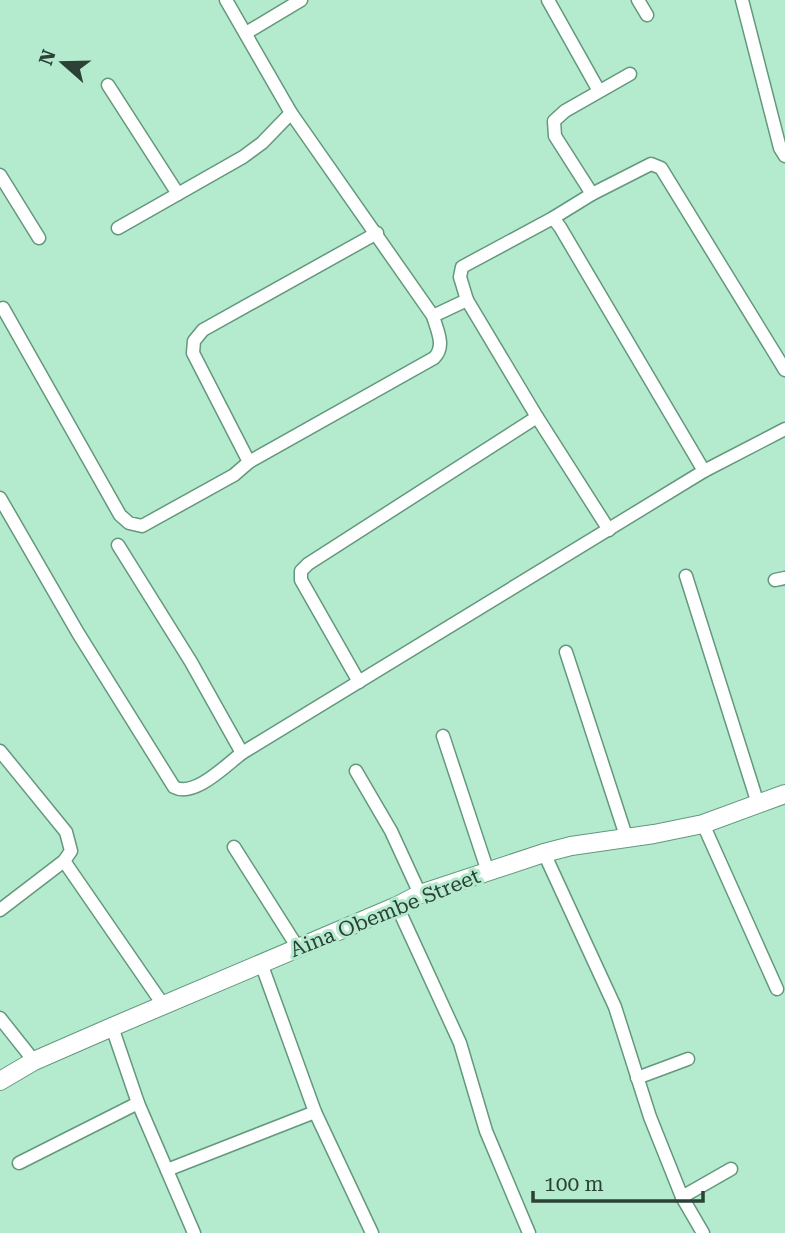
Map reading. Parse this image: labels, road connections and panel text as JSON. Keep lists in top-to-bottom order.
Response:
{
  "streets": {
    "street": ["Aina Obembe Street"]
  },
  "scale_bar": "100 m",
  "north": "left"
}
